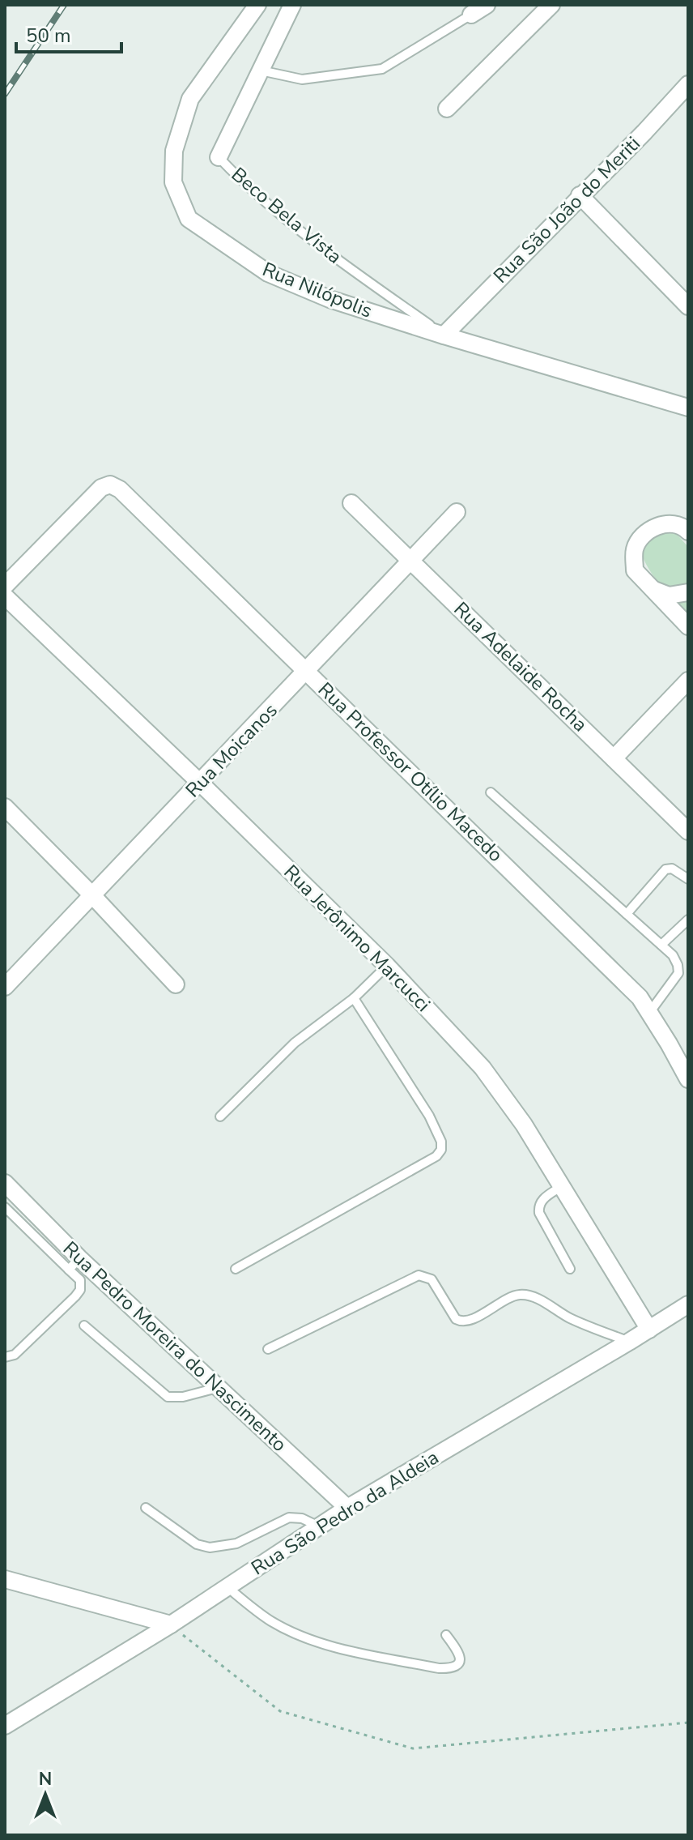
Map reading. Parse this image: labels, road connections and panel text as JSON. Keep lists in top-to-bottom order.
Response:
{
  "streets": {
    "street": [
      "Rua São João do Meriti",
      "Beco Bela Vista",
      "Rua Nilópolis",
      "Rua Adelaide Rocha",
      "Rua Moicanos",
      "Rua Professor Otílio Macedo",
      "Rua Jerônimo Marcucci",
      "Rua Pedro Moreira do Nascimento",
      "Rua São Pedro da Aldeia"
    ]
  },
  "crossings": [
    ["Rua São João do Meriti", "Beco Bela Vista"],
    ["Rua São João do Meriti", "Rua Nilópolis"],
    ["Beco Bela Vista", "Rua Nilópolis"],
    ["Rua Adelaide Rocha", "Rua Moicanos"],
    ["Rua Moicanos", "Rua Professor Otílio Macedo"],
    ["Rua Moicanos", "Rua Jerônimo Marcucci"],
    ["Rua Jerônimo Marcucci", "Rua São Pedro da Aldeia"],
    ["Rua Pedro Moreira do Nascimento", "Rua São Pedro da Aldeia"]
  ],
  "scale_bar": "50 m",
  "north": "top"
}
